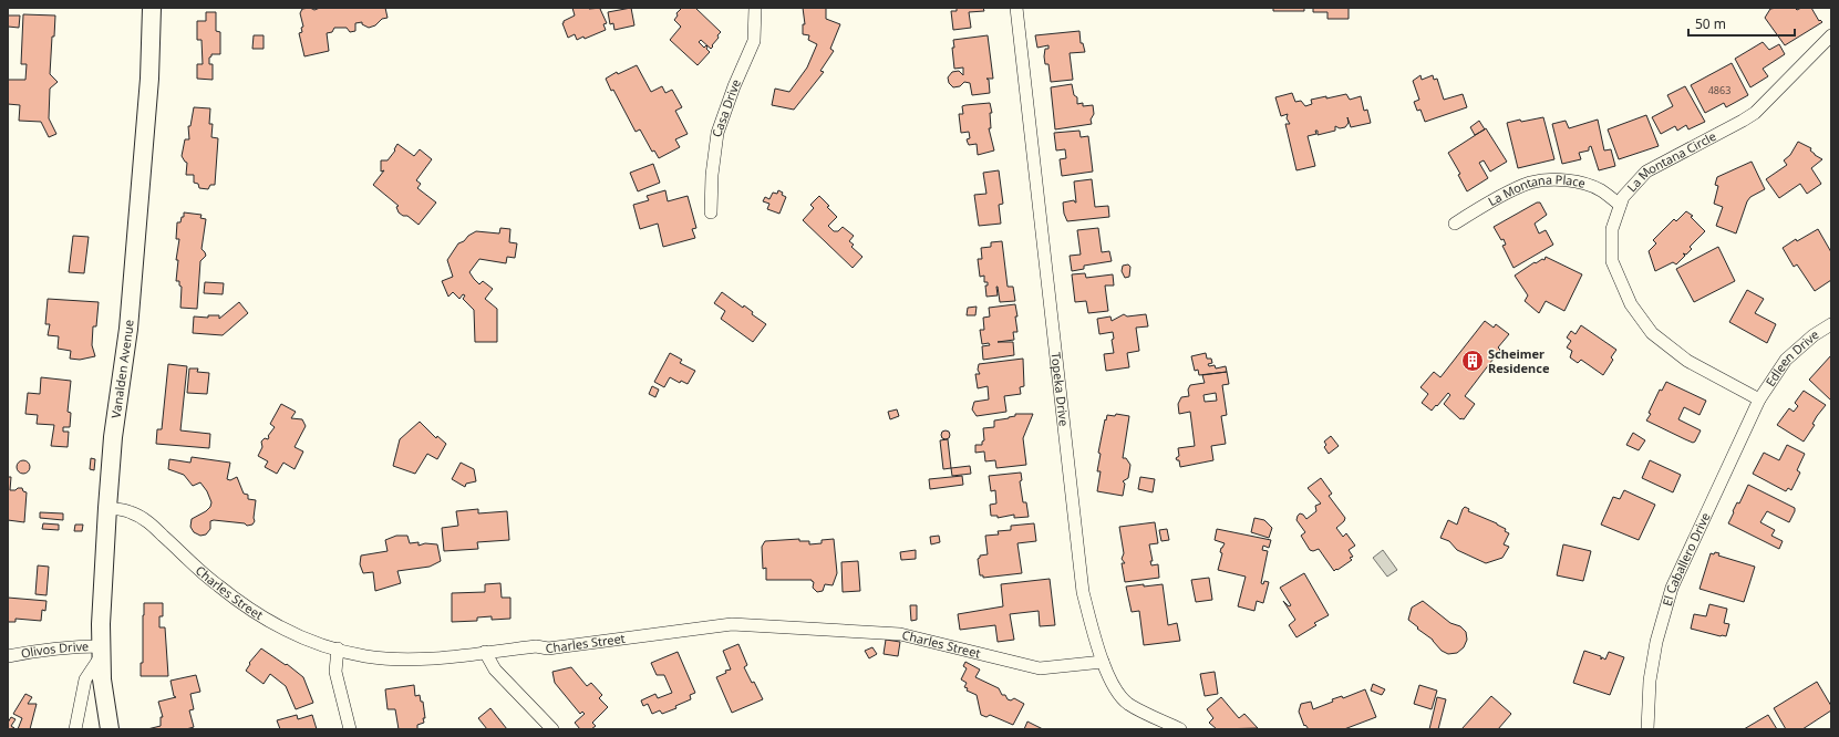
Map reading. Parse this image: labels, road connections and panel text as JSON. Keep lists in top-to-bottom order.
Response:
{
  "streets": {
    "main road": ["Vanalden Avenue"],
    "street": [
      "Casa Drive",
      "La Montana Circle",
      "La Montana Place",
      "Edleen Drive",
      "Topeka Drive",
      "El Caballero Drive",
      "Charles Street",
      "Olivos Drive"
    ]
  },
  "crossings": [
    ["La Montana Circle", "La Montana Place"],
    ["La Montana Circle", "Edleen Drive"],
    ["La Montana Circle", "El Caballero Drive"],
    ["Edleen Drive", "El Caballero Drive"],
    ["Vanalden Avenue", "Charles Street"],
    ["Vanalden Avenue", "Olivos Drive"],
    ["Topeka Drive", "Charles Street"]
  ],
  "places": {
    "building": ["Scheimer Residence"]
  },
  "house_numbers": ["4863"],
  "scale_bar": "50 m"
}
